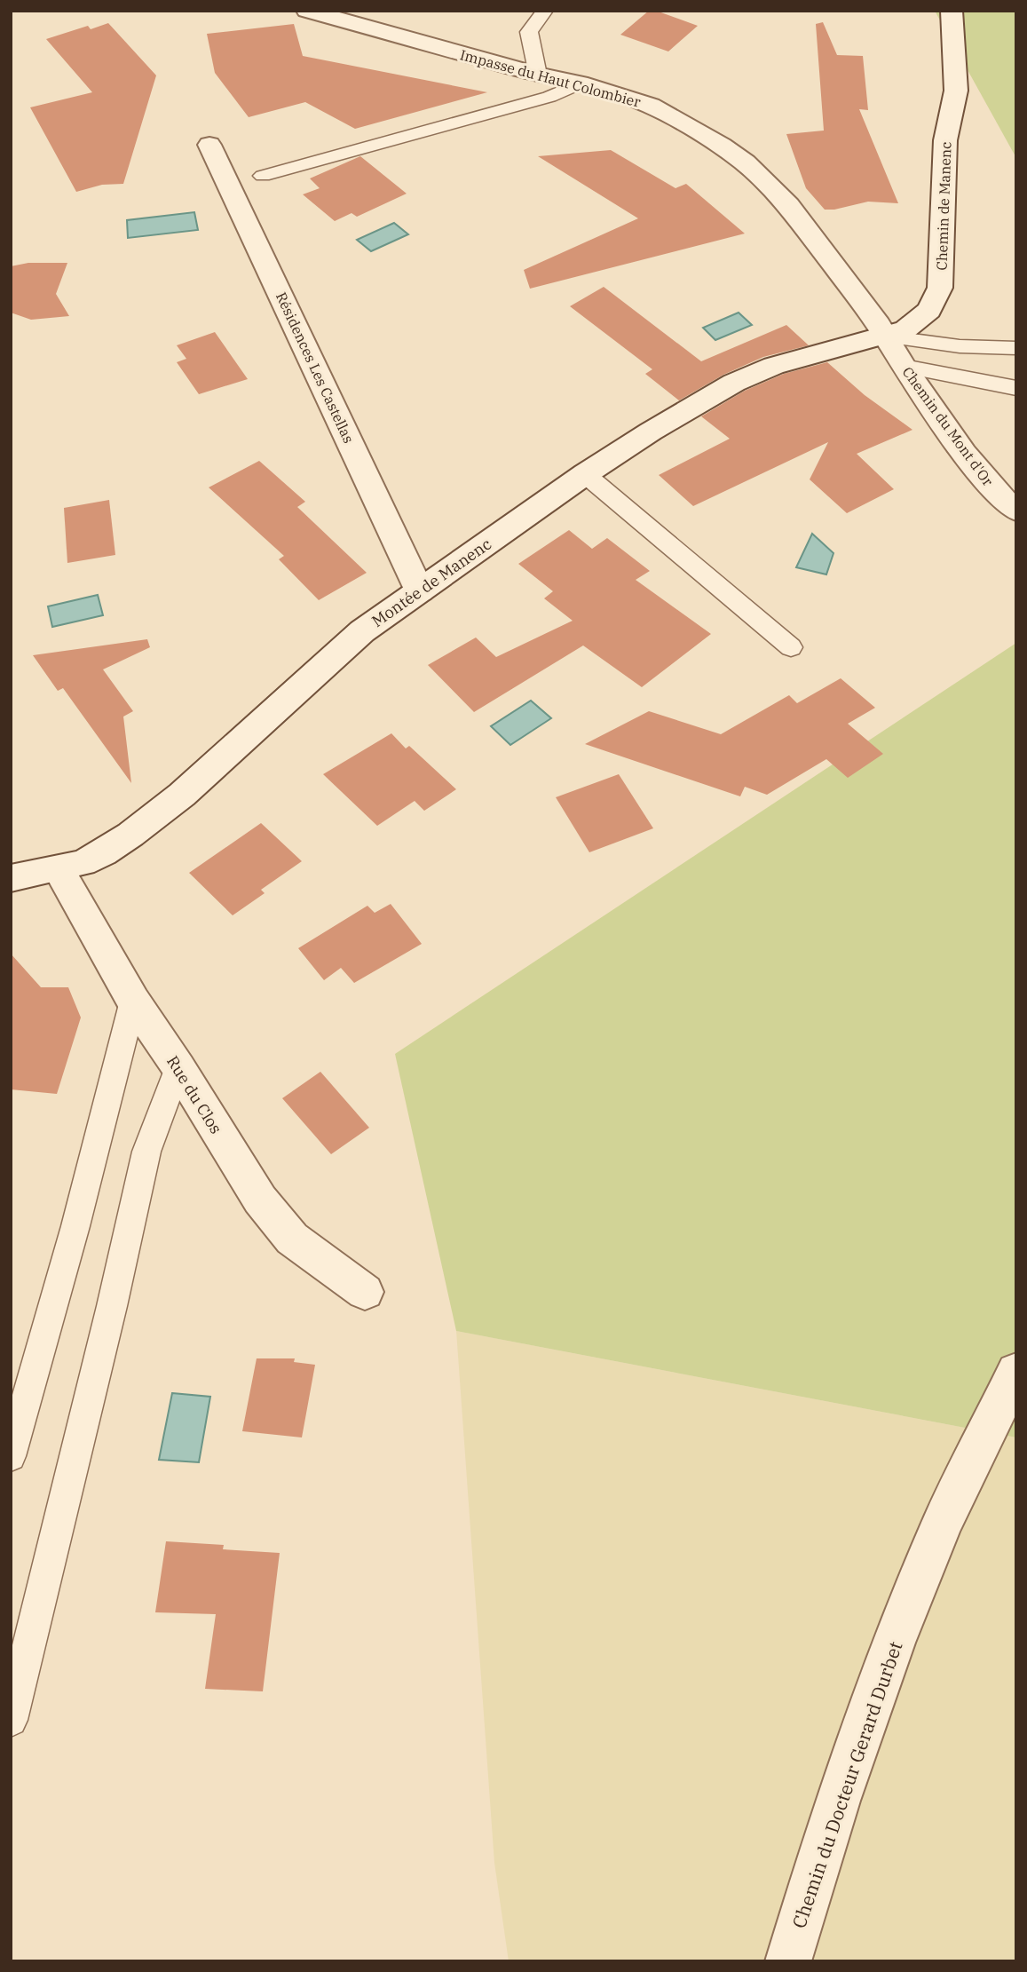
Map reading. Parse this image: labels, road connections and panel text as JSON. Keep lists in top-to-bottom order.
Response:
{
  "streets": {
    "street": [
      "Impasse du Haut Colombier",
      "Chemin de Manenc",
      "Résidences Les Castellas",
      "Chemin du Mont d'Or",
      "Montée de Manenc",
      "Rue du Clos",
      "Chemin du Docteur Gerard Durbet"
    ]
  },
  "crossings": [
    ["Impasse du Haut Colombier", "Chemin de Manenc"],
    ["Impasse du Haut Colombier", "Chemin du Mont d'Or"],
    ["Impasse du Haut Colombier", "Montée de Manenc"],
    ["Chemin de Manenc", "Chemin du Mont d'Or"],
    ["Chemin de Manenc", "Montée de Manenc"],
    ["Résidences Les Castellas", "Montée de Manenc"],
    ["Chemin du Mont d'Or", "Montée de Manenc"],
    ["Montée de Manenc", "Rue du Clos"]
  ]
}
